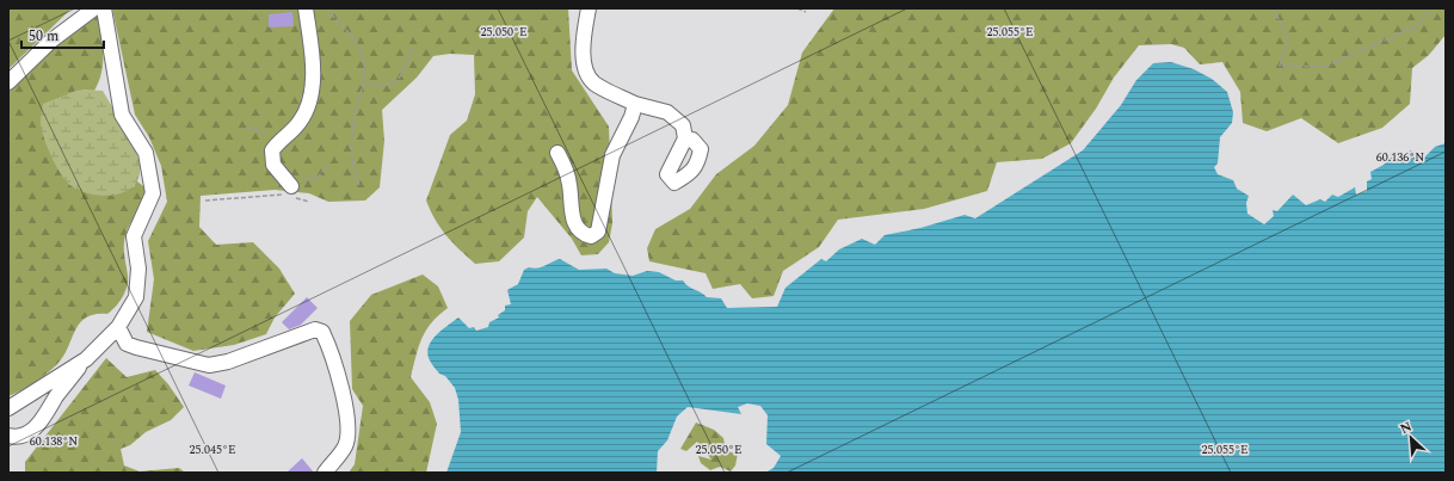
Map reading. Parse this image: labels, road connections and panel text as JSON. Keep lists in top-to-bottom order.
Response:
{
  "scale_bar": "50 m",
  "north": "top left",
  "coordinates": [
    "25.050°E",
    "25.055°E",
    "60.136°N",
    "60.138°N",
    "25.045°E"
  ]
}
